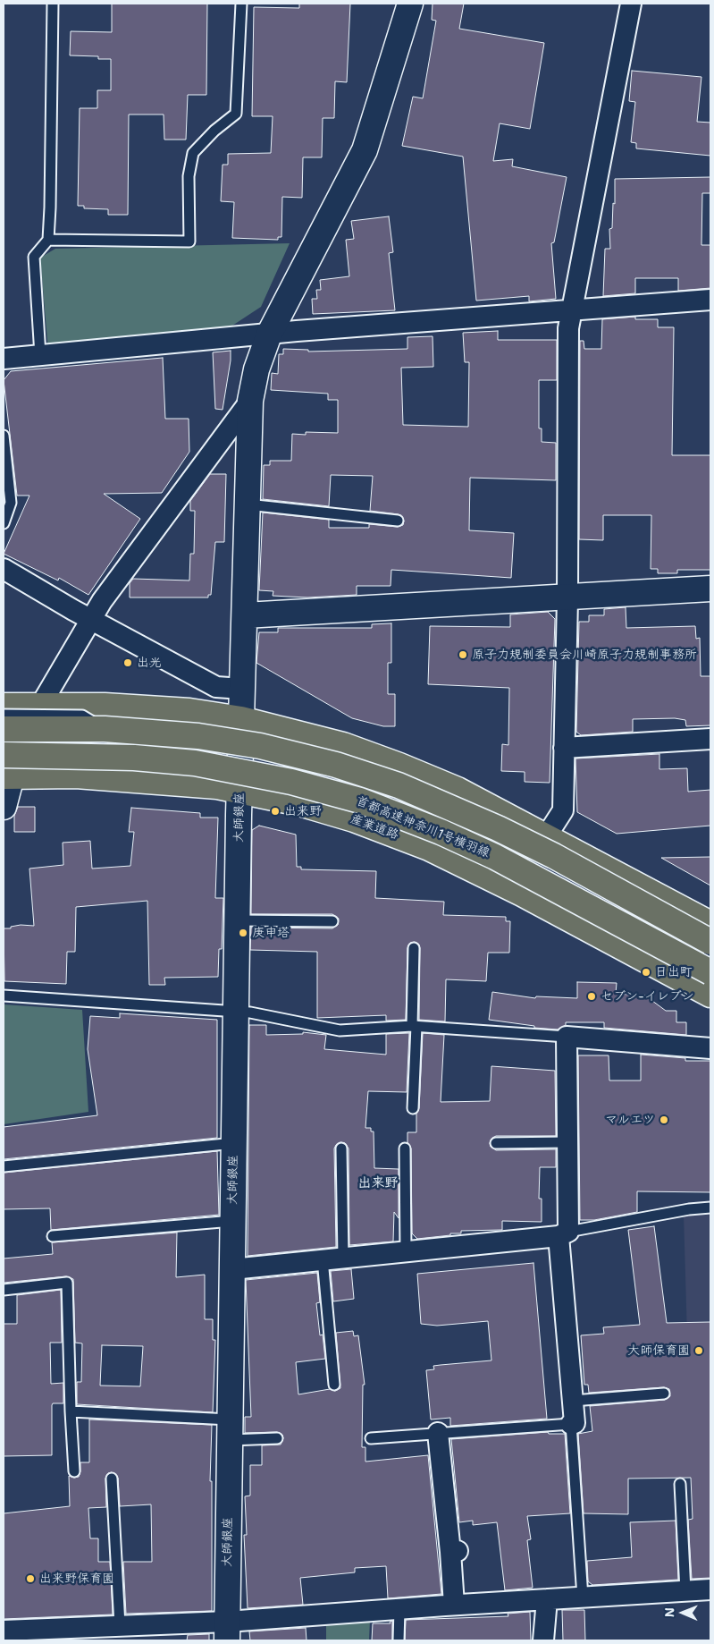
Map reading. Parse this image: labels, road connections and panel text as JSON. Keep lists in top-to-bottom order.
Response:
{
  "streets": {
    "main road": ["産業道路", "首都高速神奈川1号横羽線"],
    "street": ["大師銀座"]
  },
  "crossings": [
    ["大師銀座", "産業道路"],
    ["産業道路", "首都高速神奈川1号横羽線"]
  ],
  "districts": ["出来野"],
  "places": [
    "原子力規制委員会川崎原子力規制事務所",
    "出光",
    "出来野",
    "庚申塔",
    "日出町",
    "セブン-イレブン",
    "マルエツ",
    "大師保育園",
    "出来野保育園"
  ],
  "north": "left"
}
